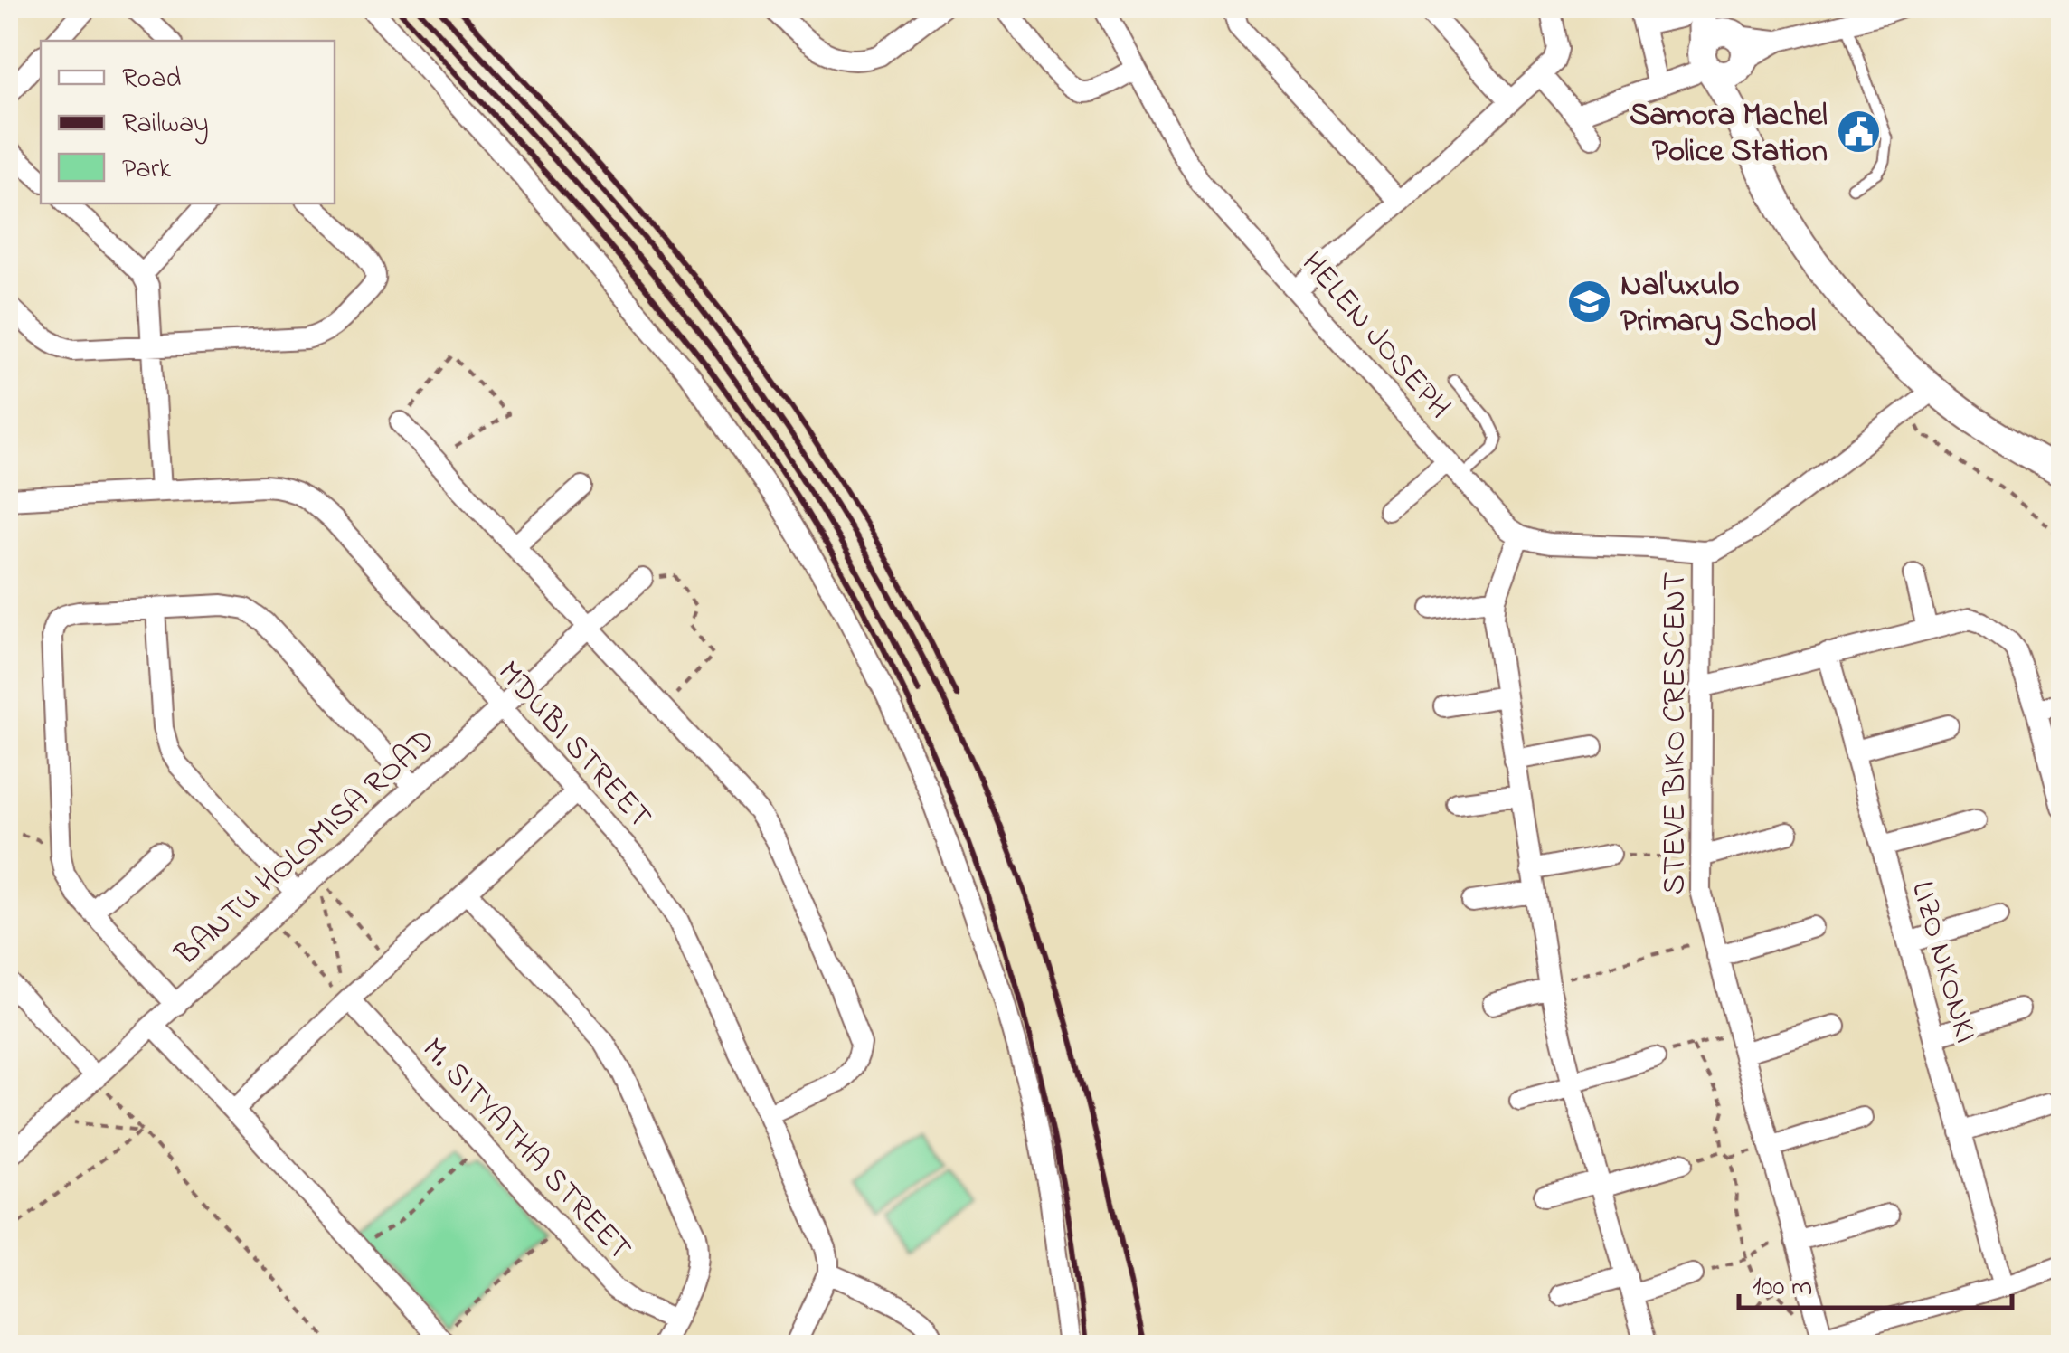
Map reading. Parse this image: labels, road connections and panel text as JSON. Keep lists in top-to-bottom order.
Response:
{
  "streets": {
    "street": [
      "HELEN JOSEPH",
      "STEVE BIKO CRESCENT",
      "MDUBI STREET",
      "BANTU HOLOMISA ROAD",
      "LIZO NKONKI",
      "M. SITYATHA STREET"
    ]
  },
  "crossings": [
    ["MDUBI STREET", "BANTU HOLOMISA ROAD"]
  ],
  "places": {
    "public building": ["Samora Machel Police Station"],
    "school or university": ["Nal'uxulo Primary School"]
  },
  "legend": ["Road", "Railway", "Park"],
  "scale_bar": "100 m"
}
